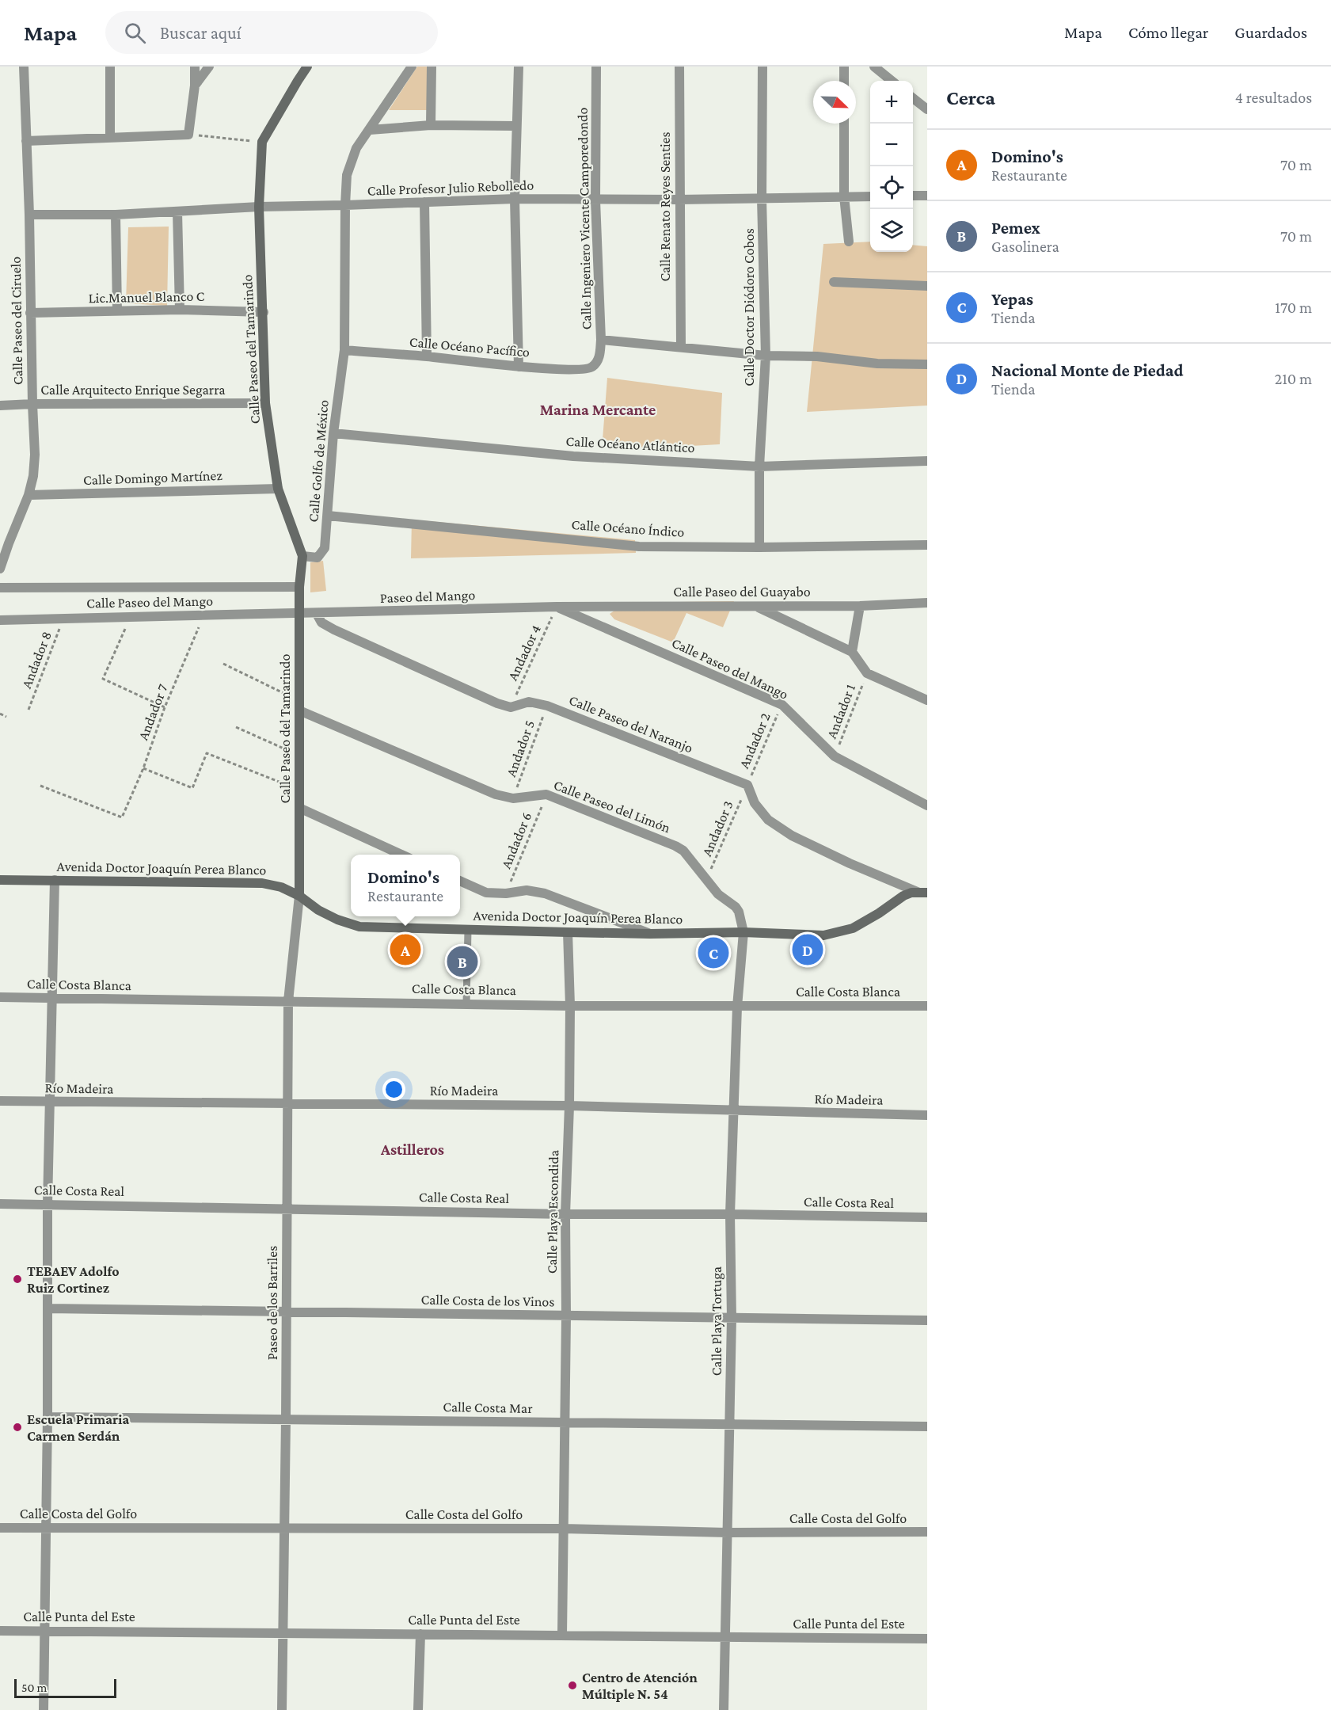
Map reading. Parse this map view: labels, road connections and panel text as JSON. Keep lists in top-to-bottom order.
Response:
{
  "streets": {
    "main road": ["Calle Paseo del Tamarindo", "Avenida Doctor Joaquín Perea Blanco"],
    "street": [
      "Calle Profesor Julio Rebolledo",
      "Calle Renato Reyes Senties",
      "Calle Ingeniero Vicente Camporedondo",
      "Lic.Manuel Blanco C",
      "Calle Doctor Diódoro Cobos",
      "Calle Paseo del Ciruelo",
      "Calle Océano Pacífico",
      "Calle Arquitecto Enrique Segarra",
      "Calle Océano Atlántico",
      "Calle Golfo de México",
      "Calle Domingo Martínez",
      "Calle Océano Índico",
      "Calle Paseo del Guayabo",
      "Paseo del Mango",
      "Calle Paseo del Mango",
      "Calle Paseo del Naranjo",
      "Calle Paseo del Limón",
      "Calle Costa Blanca",
      "Río Madeira",
      "Calle Costa Real",
      "Calle Playa Escondida",
      "Calle Costa de los Vinos",
      "Paseo de los Barriles",
      "Calle Playa Tortuga",
      "Calle Costa Mar",
      "Calle Costa del Golfo",
      "Calle Punta del Este"
    ],
    "path": [
      "Andador 4",
      "Andador 8",
      "Andador 1",
      "Andador 7",
      "Andador 2",
      "Andador 5",
      "Andador 3",
      "Andador 6"
    ]
  },
  "crossings": [
    ["Calle Profesor Julio Rebolledo", "Calle Renato Reyes Senties"],
    ["Calle Profesor Julio Rebolledo", "Calle Ingeniero Vicente Camporedondo"],
    ["Calle Profesor Julio Rebolledo", "Calle Doctor Diódoro Cobos"],
    ["Calle Profesor Julio Rebolledo", "Calle Paseo del Ciruelo"],
    ["Calle Profesor Julio Rebolledo", "Calle Paseo del Tamarindo"],
    ["Calle Profesor Julio Rebolledo", "Calle Golfo de México"],
    ["Calle Ingeniero Vicente Camporedondo", "Calle Océano Pacífico"],
    ["Lic.Manuel Blanco C", "Calle Paseo del Ciruelo"],
    ["Lic.Manuel Blanco C", "Calle Paseo del Tamarindo"],
    ["Calle Doctor Diódoro Cobos", "Calle Océano Atlántico"],
    ["Calle Doctor Diódoro Cobos", "Calle Océano Índico"],
    ["Calle Paseo del Ciruelo", "Calle Arquitecto Enrique Segarra"],
    ["Calle Paseo del Ciruelo", "Calle Domingo Martínez"],
    ["Calle Océano Pacífico", "Calle Golfo de México"],
    ["Calle Paseo del Tamarindo", "Calle Arquitecto Enrique Segarra"],
    ["Calle Paseo del Tamarindo", "Calle Golfo de México"],
    ["Calle Paseo del Tamarindo", "Calle Domingo Martínez"],
    ["Calle Paseo del Tamarindo", "Paseo del Mango"],
    ["Calle Paseo del Tamarindo", "Calle Paseo del Mango"],
    ["Calle Paseo del Tamarindo", "Calle Paseo del Limón"],
    ["Calle Paseo del Tamarindo", "Avenida Doctor Joaquín Perea Blanco"],
    ["Calle Paseo del Tamarindo", "Paseo de los Barriles"],
    ["Calle Océano Atlántico", "Calle Golfo de México"],
    ["Calle Golfo de México", "Calle Océano Índico"],
    ["Calle Paseo del Guayabo", "Paseo del Mango"],
    ["Calle Paseo del Guayabo", "Calle Paseo del Mango"],
    ["Calle Paseo del Guayabo", "Andador 4"],
    ["Paseo del Mango", "Calle Paseo del Mango"],
    ["Paseo del Mango", "Andador 4"],
    ["Calle Paseo del Mango", "Andador 4"],
    ["Calle Paseo del Mango", "Andador 8"],
    ["Calle Paseo del Mango", "Andador 1"],
    ["Calle Paseo del Mango", "Andador 7"],
    ["Calle Paseo del Mango", "Andador 2"],
    ["Andador 4", "Calle Paseo del Naranjo"],
    ["Calle Paseo del Naranjo", "Andador 2"],
    ["Calle Paseo del Naranjo", "Andador 5"],
    ["Calle Paseo del Naranjo", "Andador 3"],
    ["Andador 2", "Andador 3"],
    ["Andador 5", "Calle Paseo del Limón"],
    ["Calle Paseo del Limón", "Andador 3"],
    ["Calle Paseo del Limón", "Andador 6"],
    ["Calle Paseo del Limón", "Avenida Doctor Joaquín Perea Blanco"],
    ["Calle Paseo del Limón", "Calle Playa Tortuga"],
    ["Avenida Doctor Joaquín Perea Blanco", "Calle Playa Escondida"],
    ["Avenida Doctor Joaquín Perea Blanco", "Paseo de los Barriles"],
    ["Avenida Doctor Joaquín Perea Blanco", "Calle Playa Tortuga"],
    ["Calle Costa Blanca", "Calle Playa Escondida"],
    ["Calle Costa Blanca", "Paseo de los Barriles"],
    ["Calle Costa Blanca", "Calle Playa Tortuga"],
    ["Río Madeira", "Calle Playa Escondida"],
    ["Río Madeira", "Paseo de los Barriles"],
    ["Río Madeira", "Calle Playa Tortuga"],
    ["Calle Costa Real", "Calle Playa Escondida"],
    ["Calle Costa Real", "Paseo de los Barriles"],
    ["Calle Costa Real", "Calle Playa Tortuga"],
    ["Calle Playa Escondida", "Calle Costa de los Vinos"],
    ["Calle Playa Escondida", "Calle Costa Mar"],
    ["Calle Playa Escondida", "Calle Costa del Golfo"],
    ["Calle Playa Escondida", "Calle Punta del Este"],
    ["Calle Costa de los Vinos", "Paseo de los Barriles"],
    ["Calle Costa de los Vinos", "Calle Playa Tortuga"],
    ["Paseo de los Barriles", "Calle Costa Mar"],
    ["Paseo de los Barriles", "Calle Costa del Golfo"],
    ["Paseo de los Barriles", "Calle Punta del Este"],
    ["Calle Playa Tortuga", "Calle Costa Mar"],
    ["Calle Playa Tortuga", "Calle Costa del Golfo"],
    ["Calle Playa Tortuga", "Calle Punta del Este"]
  ],
  "districts": ["Marina Mercante", "Astilleros"],
  "places": ["TEBAEV Adolfo Ruiz Cortinez", "Escuela Primaria Carmen Serdán", "Centro de Atención Múltiple N. 54"],
  "scale_bar": "50 m",
  "north": "bottom right",
  "page": {
    "header": "Mapa",
    "search": "Buscar aquí",
    "nav": ["Mapa", "Cómo llegar", "Guardados"],
    "heading": ["Cerca", "4 resultados"],
    "map_buttons": ["+", "−"],
    "list": [
      {
        "mark": "A",
        "name": "Domino's",
        "note": "Restaurante",
        "value": "70 m"
      },
      {
        "mark": "B",
        "name": "Pemex",
        "note": "Gasolinera",
        "value": "70 m"
      },
      {
        "mark": "C",
        "name": "Yepas",
        "note": "Tienda",
        "value": "170 m"
      },
      {
        "mark": "D",
        "name": "Nacional Monte de Piedad",
        "note": "Tienda",
        "value": "210 m"
      }
    ],
    "popup": ["Domino's", "Restaurante"],
    "pins": [
      "A",
      "D",
      "C",
      "B"
    ],
    "scale": "50 m"
  }
}
